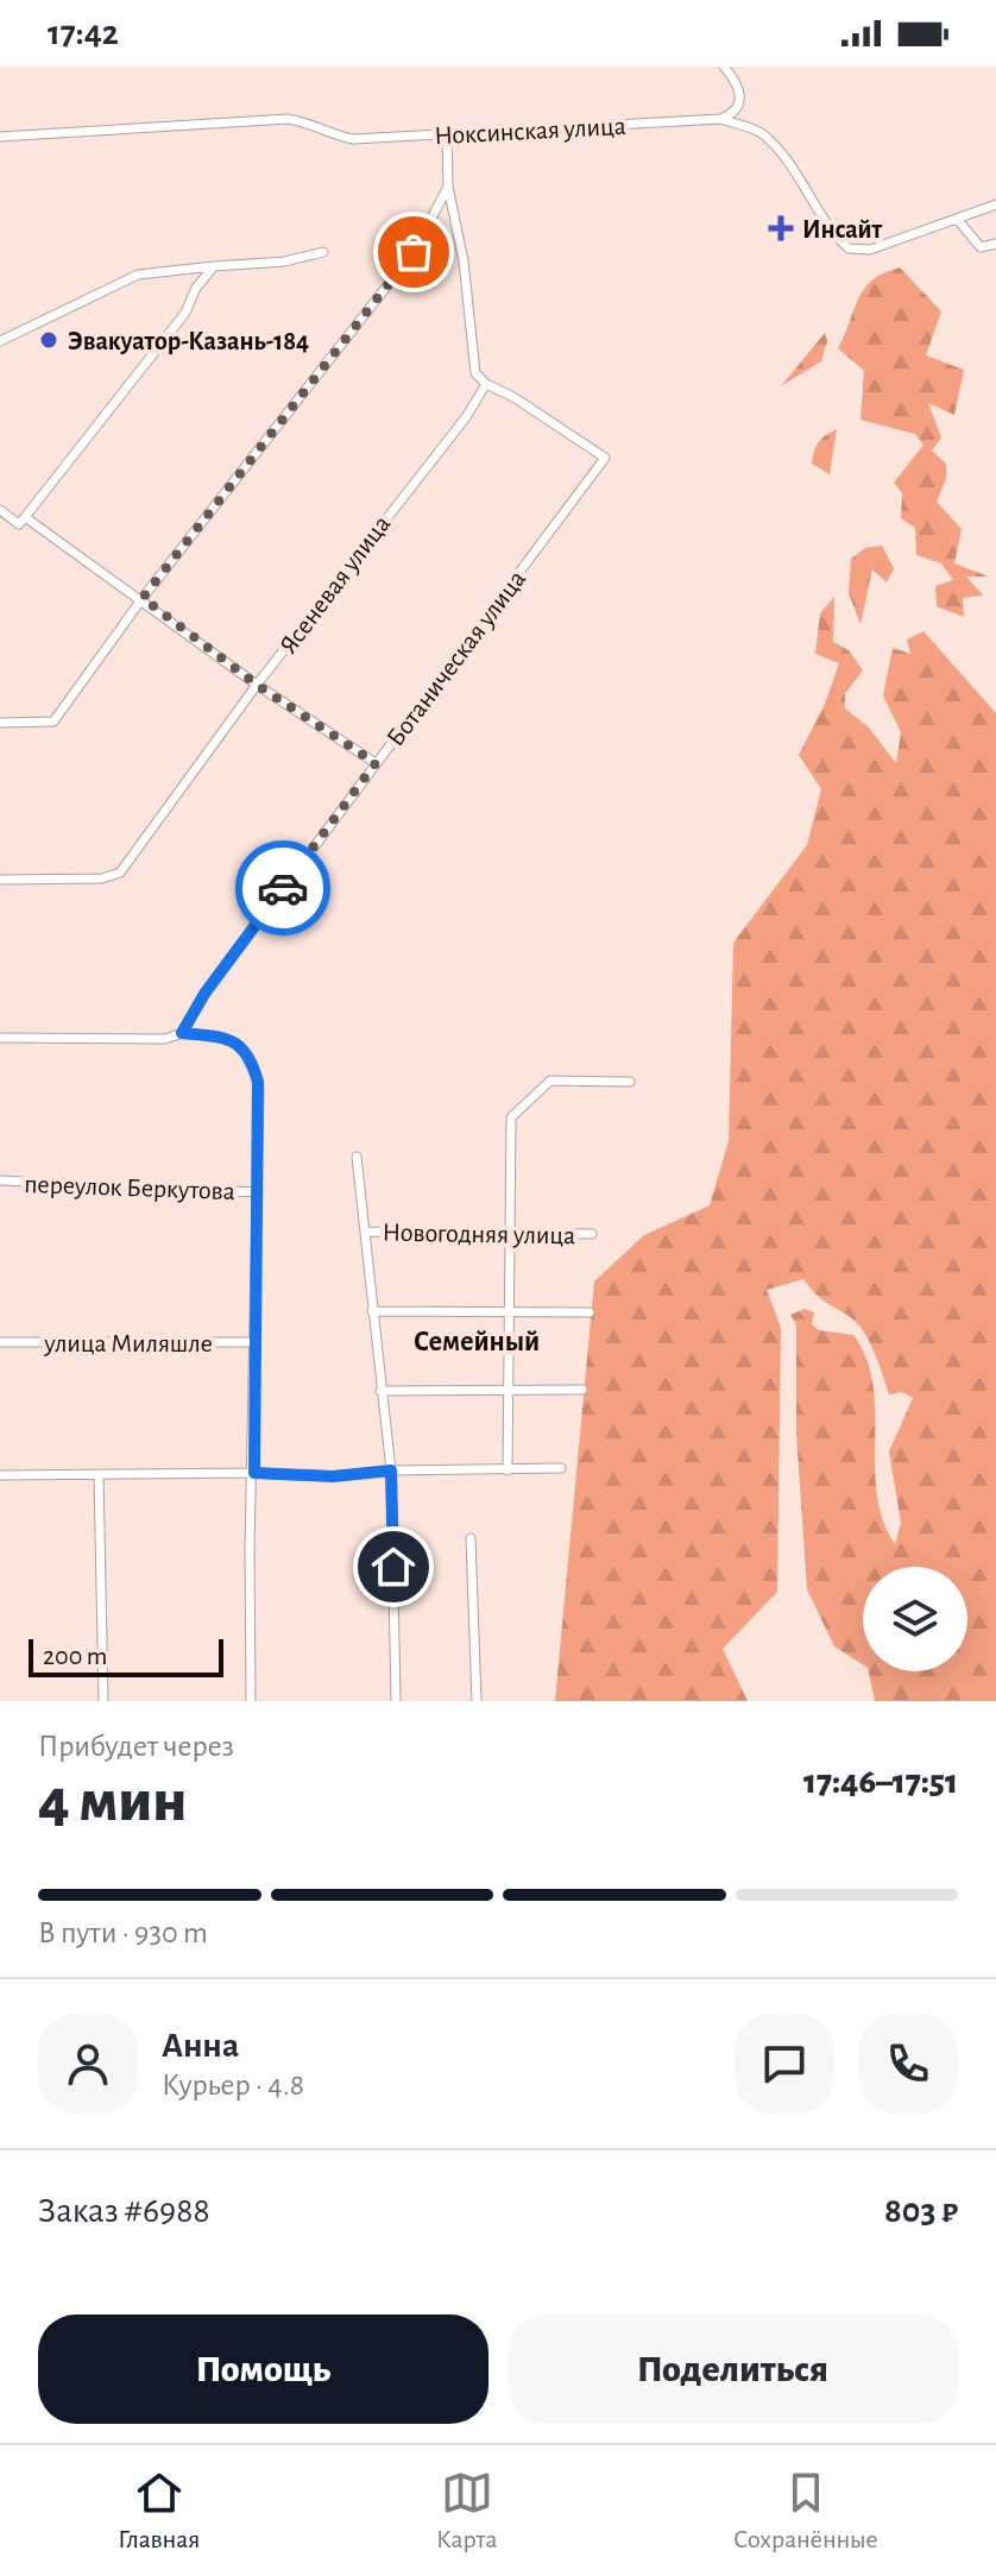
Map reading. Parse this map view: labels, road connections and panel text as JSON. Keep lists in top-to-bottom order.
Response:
{
  "streets": {
    "street": [
      "Ноксинская улица",
      "Ясеневая улица",
      "Ботаническая улица",
      "переулок Беркутова",
      "Новогодняя улица",
      "улица Миляшле"
    ]
  },
  "crossings": [
    ["Ясеневая улица", "Ботаническая улица"]
  ],
  "districts": ["Семейный"],
  "places": {
    "health": ["Инсайт"],
    "other": ["Эвакуатор-Казань-184"]
  },
  "scale_bar": "200 m",
  "page": {
    "status": "17:42",
    "scale": "200 m",
    "heading": ["4 мин", "Прибудет через", "17:46–17:51"],
    "panel": [
      "Анна",
      "Курьер · 4.8",
      "Заказ #6988",
      "803 ₽"
    ],
    "bar": "В пути · 930 m",
    "buttons": ["Помощь", "Поделиться"],
    "tabs": ["Главная", "Карта", "Сохранённые"]
  }
}
